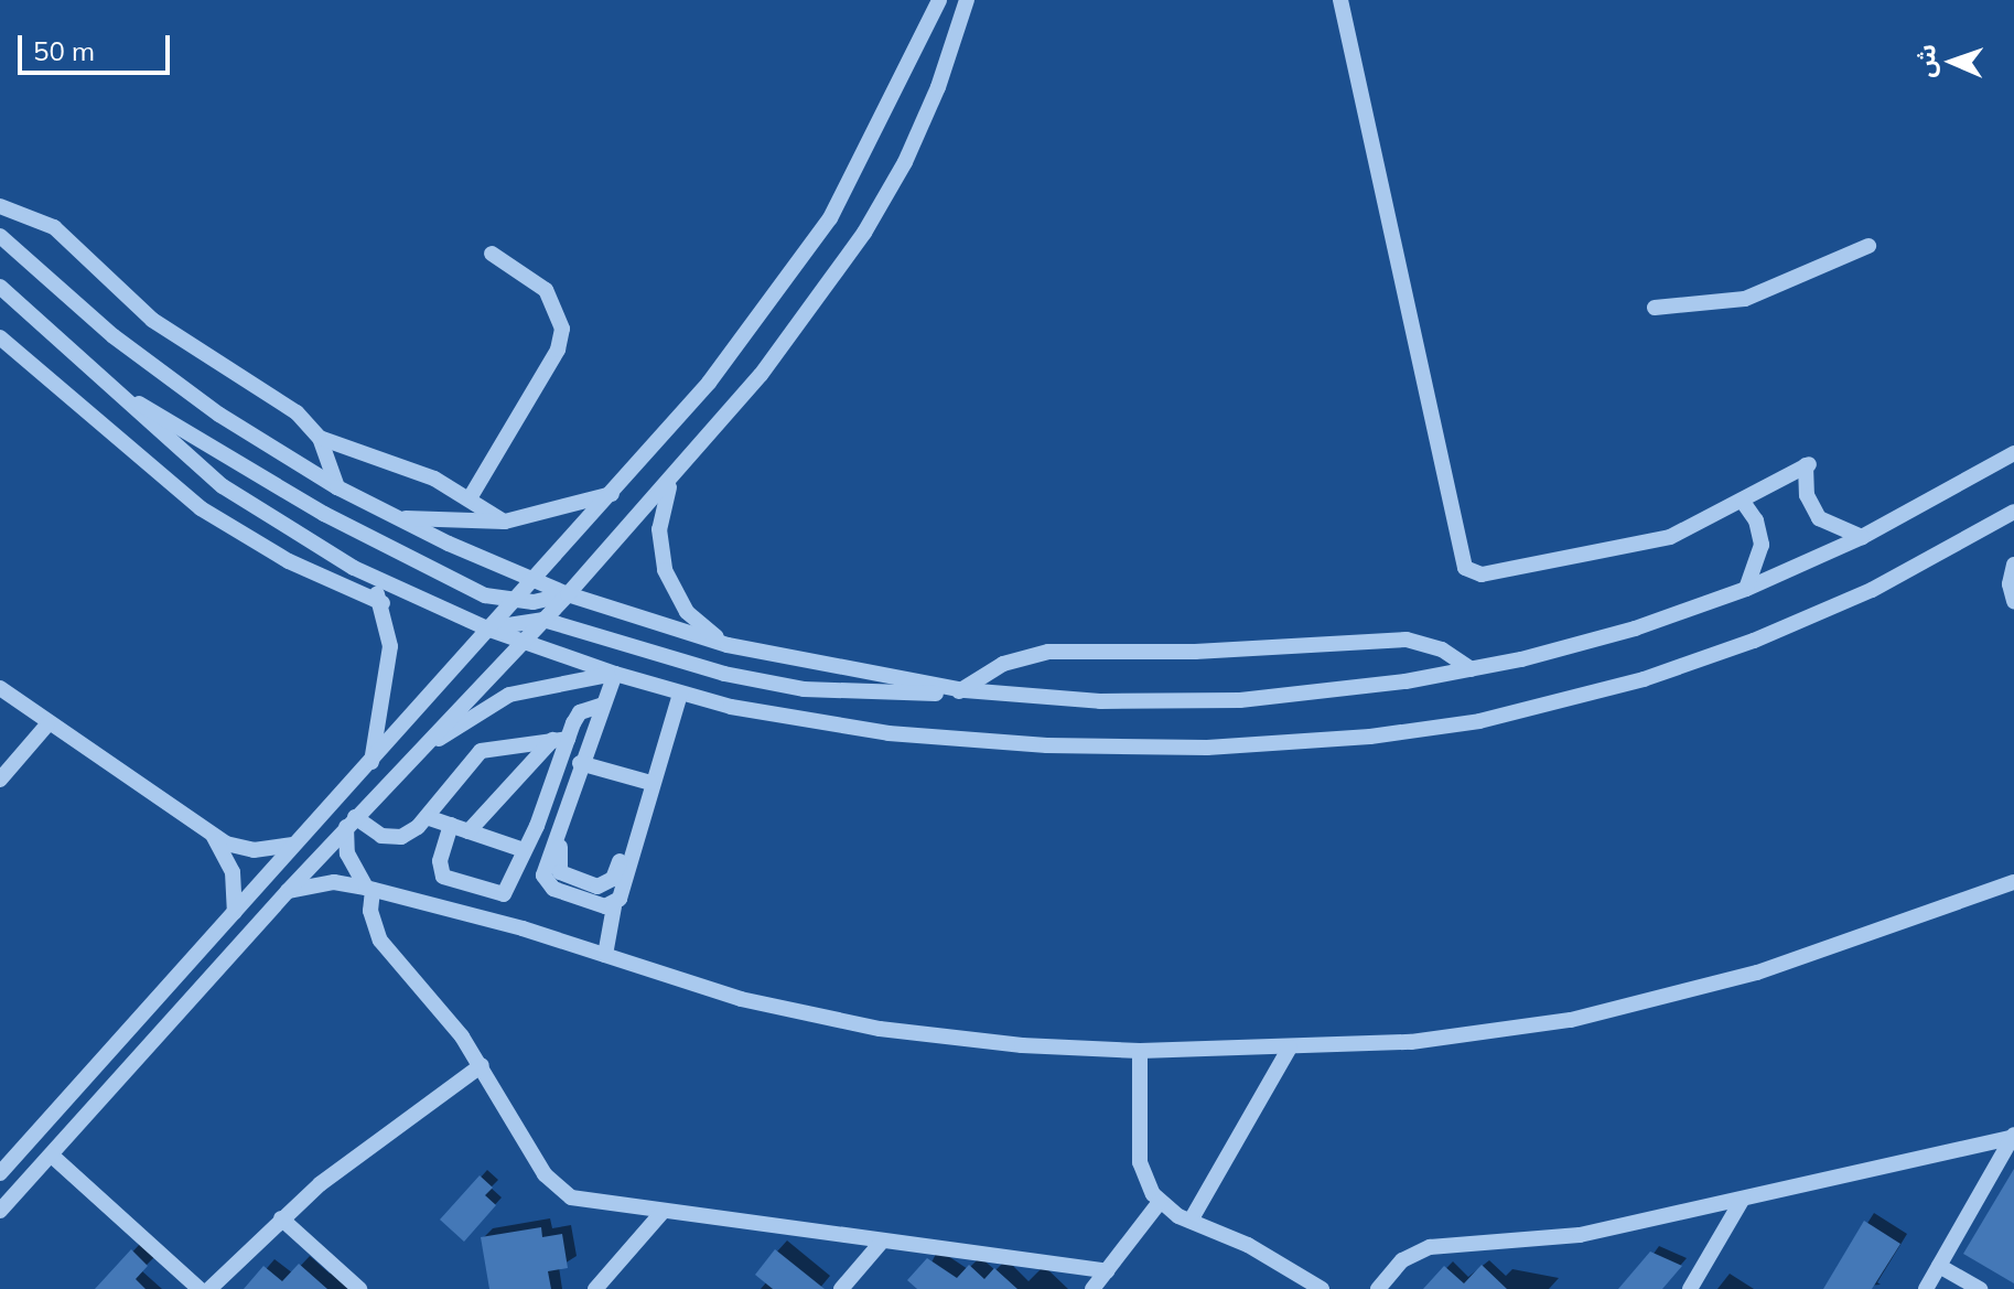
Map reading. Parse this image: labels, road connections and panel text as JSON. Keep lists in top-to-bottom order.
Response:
{
  "scale_bar": "50 m",
  "north": "left"
}
